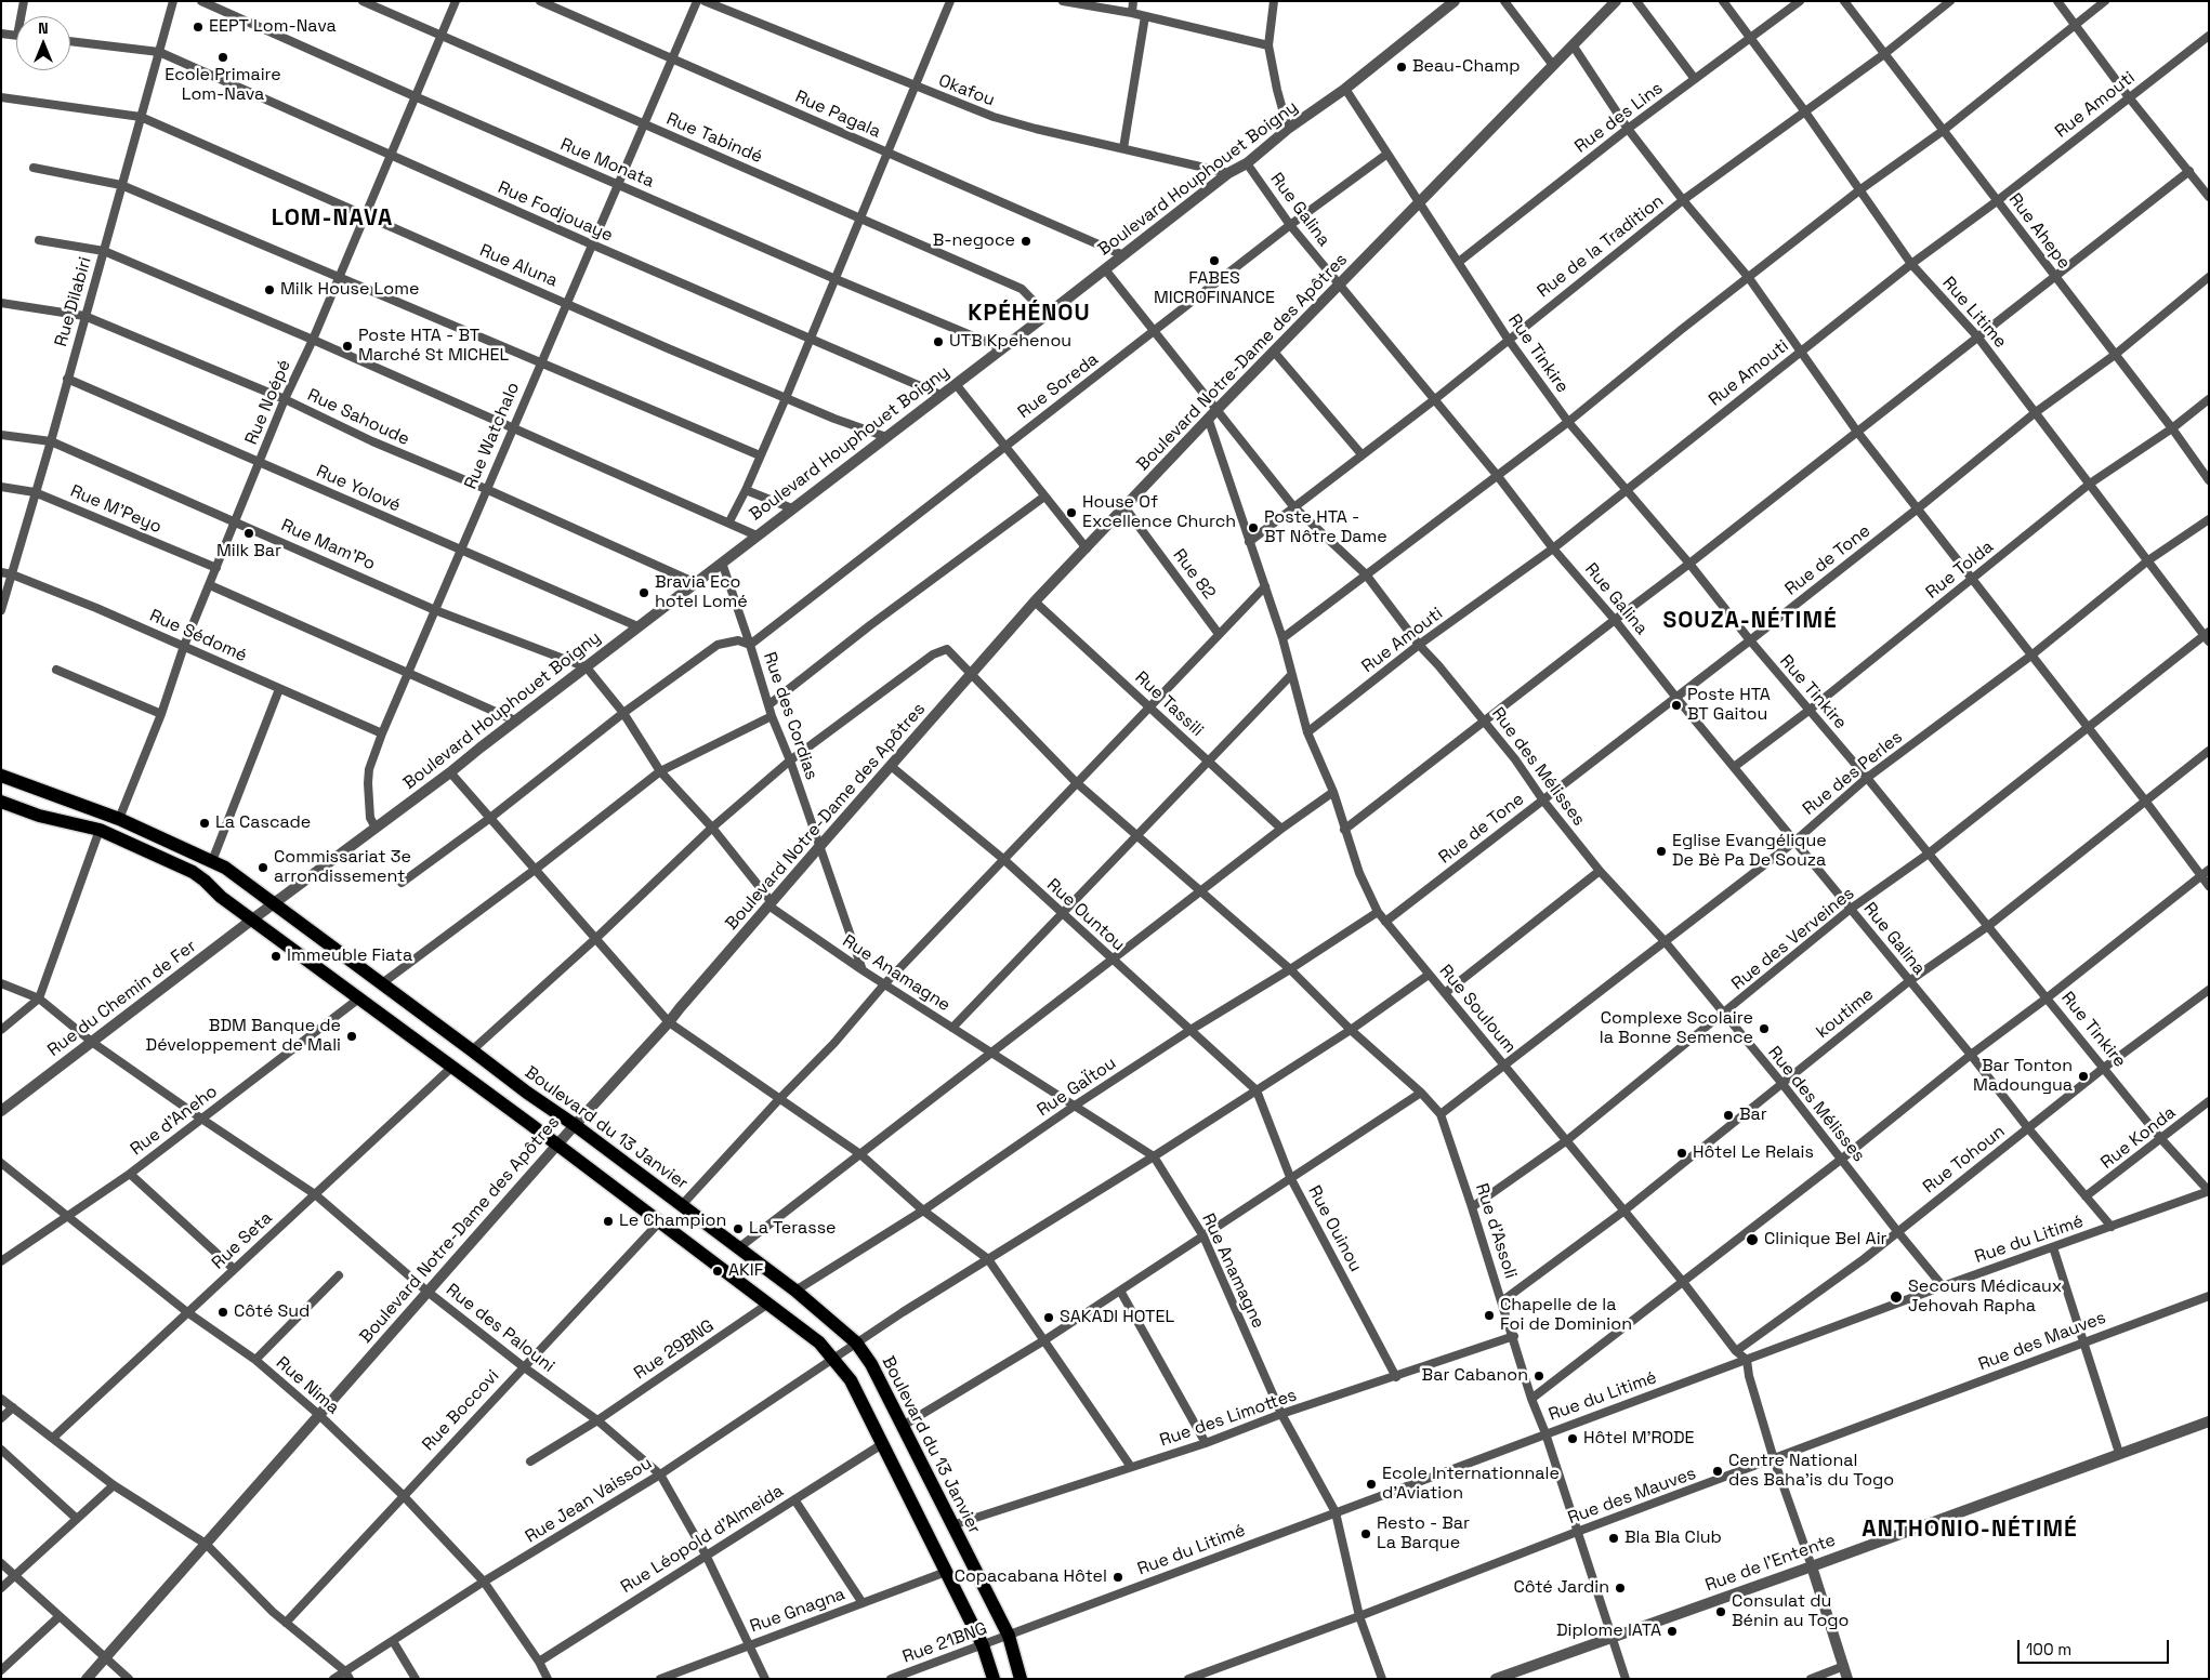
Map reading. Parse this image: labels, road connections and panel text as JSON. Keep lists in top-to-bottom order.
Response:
{
  "streets": {
    "highway": ["Boulevard du 13 Janvier"],
    "street": [
      "Okafou",
      "Rue Amouti",
      "Rue Pagala",
      "Rue des Lins",
      "Rue Tabindé",
      "Rue Monata",
      "Boulevard Houphouet Boigny",
      "Rue Galina",
      "Rue Fodjouaye",
      "Rue Ahepe",
      "Rue de la Tradition",
      "Rue Aluna",
      "Rue Dilabiri",
      "Rue Litime",
      "Rue Tinkire",
      "Boulevard Notre-Dame des Apôtres",
      "Rue Soreda",
      "Rue Noépé",
      "Rue Sahoude",
      "Rue Watchalo",
      "Rue Yolové",
      "Rue M'Peyo",
      "Rue Mam'Po",
      "Rue de Tone",
      "Rue Tolda",
      "Rue 82",
      "Rue Sédomé",
      "Rue Tassili",
      "Rue des Cordias",
      "Rue des Mélisses",
      "Rue des Perles",
      "Rue Ountou",
      "Rue des Verveines",
      "Rue Anamagne",
      "Rue du Chemin de Fer",
      "Rue Souloum",
      "koutime",
      "Rue GaÏtou",
      "Rue d'Aneho",
      "Rue Konda",
      "Rue Tohoun",
      "Rue Ouinou",
      "Rue d'Assoli",
      "Rue du Litimé",
      "Rue Seta",
      "Rue des Palouni",
      "Rue des Mauves",
      "Rue 29BNG",
      "Rue Nima",
      "Rue Boccovi",
      "Rue des Limottes",
      "Rue Jean Vaissou",
      "Rue Léopold d'Almeida",
      "Rue de l'Entente",
      "Rue Gnagna",
      "Rue 21BNG"
    ]
  },
  "crossings": [
    ["Okafou", "Boulevard Houphouet Boigny"],
    ["Rue Amouti", "Rue Galina"],
    ["Rue Amouti", "Rue Ahepe"],
    ["Rue Amouti", "Rue Litime"],
    ["Rue Amouti", "Rue Tinkire"],
    ["Rue Amouti", "Rue des Mélisses"],
    ["Rue Amouti", "Rue Souloum"],
    ["Rue Pagala", "Boulevard Houphouet Boigny"],
    ["Rue Pagala", "Rue Watchalo"],
    ["Rue des Lins", "Rue Litime"],
    ["Rue des Lins", "Rue Tinkire"],
    ["Rue Tabindé", "Boulevard Houphouet Boigny"],
    ["Rue Tabindé", "Rue Noépé"],
    ["Rue Tabindé", "Rue Watchalo"],
    ["Rue Monata", "Boulevard Houphouet Boigny"],
    ["Rue Monata", "Rue Noépé"],
    ["Rue Monata", "Rue Watchalo"],
    ["Boulevard Houphouet Boigny", "Rue Galina"],
    ["Boulevard Houphouet Boigny", "Rue Fodjouaye"],
    ["Boulevard Houphouet Boigny", "Rue Aluna"],
    ["Boulevard Houphouet Boigny", "Rue Tinkire"],
    ["Boulevard Houphouet Boigny", "Rue Sahoude"],
    ["Boulevard Houphouet Boigny", "Rue Watchalo"],
    ["Boulevard Houphouet Boigny", "Rue Yolové"],
    ["Boulevard Houphouet Boigny", "Rue Mam'Po"],
    ["Boulevard Houphouet Boigny", "Rue des Cordias"],
    ["Boulevard Houphouet Boigny", "Rue des Mélisses"],
    ["Boulevard Houphouet Boigny", "Rue du Chemin de Fer"],
    ["Boulevard Houphouet Boigny", "Boulevard du 13 Janvier"],
    ["Rue Galina", "Rue de la Tradition"],
    ["Rue Galina", "Boulevard Notre-Dame des Apôtres"],
    ["Rue Galina", "Rue Soreda"],
    ["Rue Galina", "Rue de Tone"],
    ["Rue Galina", "Rue Tolda"],
    ["Rue Galina", "Rue des Perles"],
    ["Rue Galina", "Rue des Verveines"],
    ["Rue Galina", "koutime"],
    ["Rue Galina", "Rue Konda"],
    ["Rue Galina", "Rue Tohoun"],
    ["Rue Galina", "Rue du Litimé"],
    ["Rue Fodjouaye", "Rue Dilabiri"],
    ["Rue Fodjouaye", "Rue Noépé"],
    ["Rue Fodjouaye", "Rue Watchalo"],
    ["Rue Ahepe", "Rue de la Tradition"],
    ["Rue Ahepe", "Rue de Tone"],
    ["Rue Ahepe", "Rue Tolda"],
    ["Rue de la Tradition", "Rue Litime"],
    ["Rue de la Tradition", "Rue Tinkire"],
    ["Rue de la Tradition", "Rue des Mélisses"],
    ["Rue de la Tradition", "Rue Souloum"],
    ["Rue Aluna", "Rue Dilabiri"],
    ["Rue Aluna", "Rue Noépé"],
    ["Rue Aluna", "Rue Watchalo"],
    ["Rue Dilabiri", "Rue Sahoude"],
    ["Rue Dilabiri", "Rue Yolové"],
    ["Rue Dilabiri", "Rue M'Peyo"],
    ["Rue Dilabiri", "Rue Mam'Po"],
    ["Rue Dilabiri", "Rue Sédomé"],
    ["Rue Litime", "Rue de Tone"],
    ["Rue Litime", "Rue Tolda"],
    ["Rue Litime", "Rue des Perles"],
    ["Rue Litime", "Rue des Verveines"],
    ["Rue Tinkire", "Boulevard Notre-Dame des Apôtres"],
    ["Rue Tinkire", "Rue Soreda"],
    ["Rue Tinkire", "Rue de Tone"],
    ["Rue Tinkire", "Rue Tolda"],
    ["Rue Tinkire", "Rue des Perles"],
    ["Rue Tinkire", "Rue des Verveines"],
    ["Rue Tinkire", "koutime"],
    ["Rue Tinkire", "Rue Konda"],
    ["Rue Tinkire", "Rue Tohoun"],
    ["Rue Tinkire", "Rue du Litimé"],
    ["Boulevard Notre-Dame des Apôtres", "Rue 82"],
    ["Boulevard Notre-Dame des Apôtres", "Rue Tassili"],
    ["Boulevard Notre-Dame des Apôtres", "Rue des Cordias"],
    ["Boulevard Notre-Dame des Apôtres", "Rue des Mélisses"],
    ["Boulevard Notre-Dame des Apôtres", "Rue Ountou"],
    ["Boulevard Notre-Dame des Apôtres", "Rue Anamagne"],
    ["Boulevard Notre-Dame des Apôtres", "Rue Souloum"],
    ["Boulevard Notre-Dame des Apôtres", "Boulevard du 13 Janvier"],
    ["Boulevard Notre-Dame des Apôtres", "Rue d'Assoli"],
    ["Boulevard Notre-Dame des Apôtres", "Rue des Palouni"],
    ["Boulevard Notre-Dame des Apôtres", "Rue Nima"],
    ["Rue Soreda", "Rue des Cordias"],
    ["Rue Soreda", "Rue des Mélisses"],
    ["Rue Noépé", "Rue Sahoude"],
    ["Rue Noépé", "Rue Yolové"],
    ["Rue Noépé", "Rue M'Peyo"],
    ["Rue Noépé", "Rue Mam'Po"],
    ["Rue Noépé", "Rue Sédomé"],
    ["Rue Noépé", "Boulevard du 13 Janvier"],
    ["Rue Sahoude", "Rue Watchalo"],
    ["Rue Watchalo", "Rue Yolové"],
    ["Rue Watchalo", "Rue Mam'Po"],
    ["Rue Watchalo", "Rue Sédomé"],
    ["Rue de Tone", "Rue des Mélisses"],
    ["Rue de Tone", "Rue Souloum"],
    ["Rue des Cordias", "Rue Anamagne"],
    ["Rue des Cordias", "Rue d'Assoli"],
    ["Rue des Mélisses", "Rue des Perles"],
    ["Rue des Mélisses", "Rue des Verveines"],
    ["Rue des Mélisses", "koutime"],
    ["Rue des Mélisses", "Rue Tohoun"],
    ["Rue des Mélisses", "Rue du Litimé"],
    ["Rue des Perles", "Rue Souloum"],
    ["Rue des Perles", "Rue d'Assoli"],
    ["Rue Ountou", "Rue GaÏtou"],
    ["Rue Ountou", "Rue Ouinou"],
    ["Rue Ountou", "Rue Jean Vaissou"],
    ["Rue des Verveines", "Rue Souloum"],
    ["Rue des Verveines", "Rue d'Assoli"],
    ["Rue Anamagne", "Rue GaÏtou"],
    ["Rue Anamagne", "Rue du Litimé"],
    ["Rue Anamagne", "Rue des Mauves"],
    ["Rue Anamagne", "Rue des Limottes"],
    ["Rue Anamagne", "Rue Jean Vaissou"],
    ["Rue du Chemin de Fer", "Boulevard du 13 Janvier"],
    ["Rue du Chemin de Fer", "Rue des Palouni"],
    ["Rue Souloum", "koutime"],
    ["Rue Souloum", "Rue GaÏtou"],
    ["Rue Souloum", "Rue Tohoun"],
    ["Rue Souloum", "Rue du Litimé"],
    ["Rue Souloum", "Rue Jean Vaissou"],
    ["koutime", "Rue d'Assoli"],
    ["Rue GaÏtou", "Boulevard du 13 Janvier"],
    ["Rue GaÏtou", "Rue d'Assoli"],
    ["Rue d'Aneho", "Boulevard du 13 Janvier"],
    ["Rue d'Aneho", "Rue des Palouni"],
    ["Rue d'Aneho", "Rue Nima"],
    ["Boulevard du 13 Janvier", "Rue du Litimé"],
    ["Boulevard du 13 Janvier", "Rue Seta"],
    ["Boulevard du 13 Janvier", "Rue 29BNG"],
    ["Boulevard du 13 Janvier", "Rue Boccovi"],
    ["Boulevard du 13 Janvier", "Rue des Limottes"],
    ["Boulevard du 13 Janvier", "Rue Jean Vaissou"],
    ["Boulevard du 13 Janvier", "Rue Léopold d'Almeida"],
    ["Boulevard du 13 Janvier", "Rue Gnagna"],
    ["Boulevard du 13 Janvier", "Rue 21BNG"],
    ["Rue Ouinou", "Rue des Limottes"],
    ["Rue Ouinou", "Rue Jean Vaissou"],
    ["Rue d'Assoli", "Rue du Litimé"],
    ["Rue d'Assoli", "Rue des Mauves"],
    ["Rue d'Assoli", "Rue des Limottes"],
    ["Rue d'Assoli", "Rue Jean Vaissou"],
    ["Rue d'Assoli", "Rue de l'Entente"],
    ["Rue du Litimé", "Rue 21BNG"],
    ["Rue Seta", "Rue des Palouni"],
    ["Rue Seta", "Rue Nima"],
    ["Rue des Palouni", "Rue 29BNG"],
    ["Rue des Palouni", "Rue Boccovi"],
    ["Rue des Palouni", "Rue Jean Vaissou"],
    ["Rue des Palouni", "Rue Léopold d'Almeida"],
    ["Rue des Palouni", "Rue Gnagna"],
    ["Rue Nima", "Rue Boccovi"],
    ["Rue Nima", "Rue Jean Vaissou"],
    ["Rue Nima", "Rue Léopold d'Almeida"]
  ],
  "districts": [
    "LOM-NAVA",
    "KPÉHÉNOU",
    "SOUZA-NÉTIMÉ",
    "ANTHONIO-NÉTIMÉ"
  ],
  "places": [
    "EEPT Lom-Nava",
    "Ecole Primaire Lom-Nava",
    "Beau-Champ",
    "B-negoce",
    "FABES MICROFINANCE",
    "Milk House Lome",
    "UTB Kpehenou",
    "Poste HTA - BT Marché St MICHEL",
    "House Of Excellence Church",
    "Poste HTA - BT Nôtre Dame",
    "Milk Bar",
    "Bravia Eco hotel Lomé",
    "Poste HTA BT Gaitou",
    "La Cascade",
    "Eglise Evangélique De Bè Pa De Souza",
    "Commissariat 3e arrondissement",
    "Immeuble Fiata",
    "Complexe Scolaire la Bonne Semence",
    "BDM Banque de Développement de Mali",
    "Bar Tonton Madoungua",
    "Bar",
    "Hôtel Le Relais",
    "Le Champion",
    "La Terasse",
    "Clinique Bel Air",
    "AKIF",
    "Secours Médicaux Jehovah Rapha",
    "Côté Sud",
    "Chapelle de la Foi de Dominion",
    "SAKADI HOTEL",
    "Bar Cabanon",
    "Hôtel M'RODE",
    "Centre National des Baha'is du Togo",
    "Ecole Internationnale d'Aviation",
    "Resto - Bar La Barque",
    "Bla Bla Club",
    "Copacabana Hôtel",
    "Côté Jardin",
    "Consulat du Bénin au Togo",
    "Diplome IATA"
  ],
  "scale_bar": "100 m",
  "north": "top"
}
